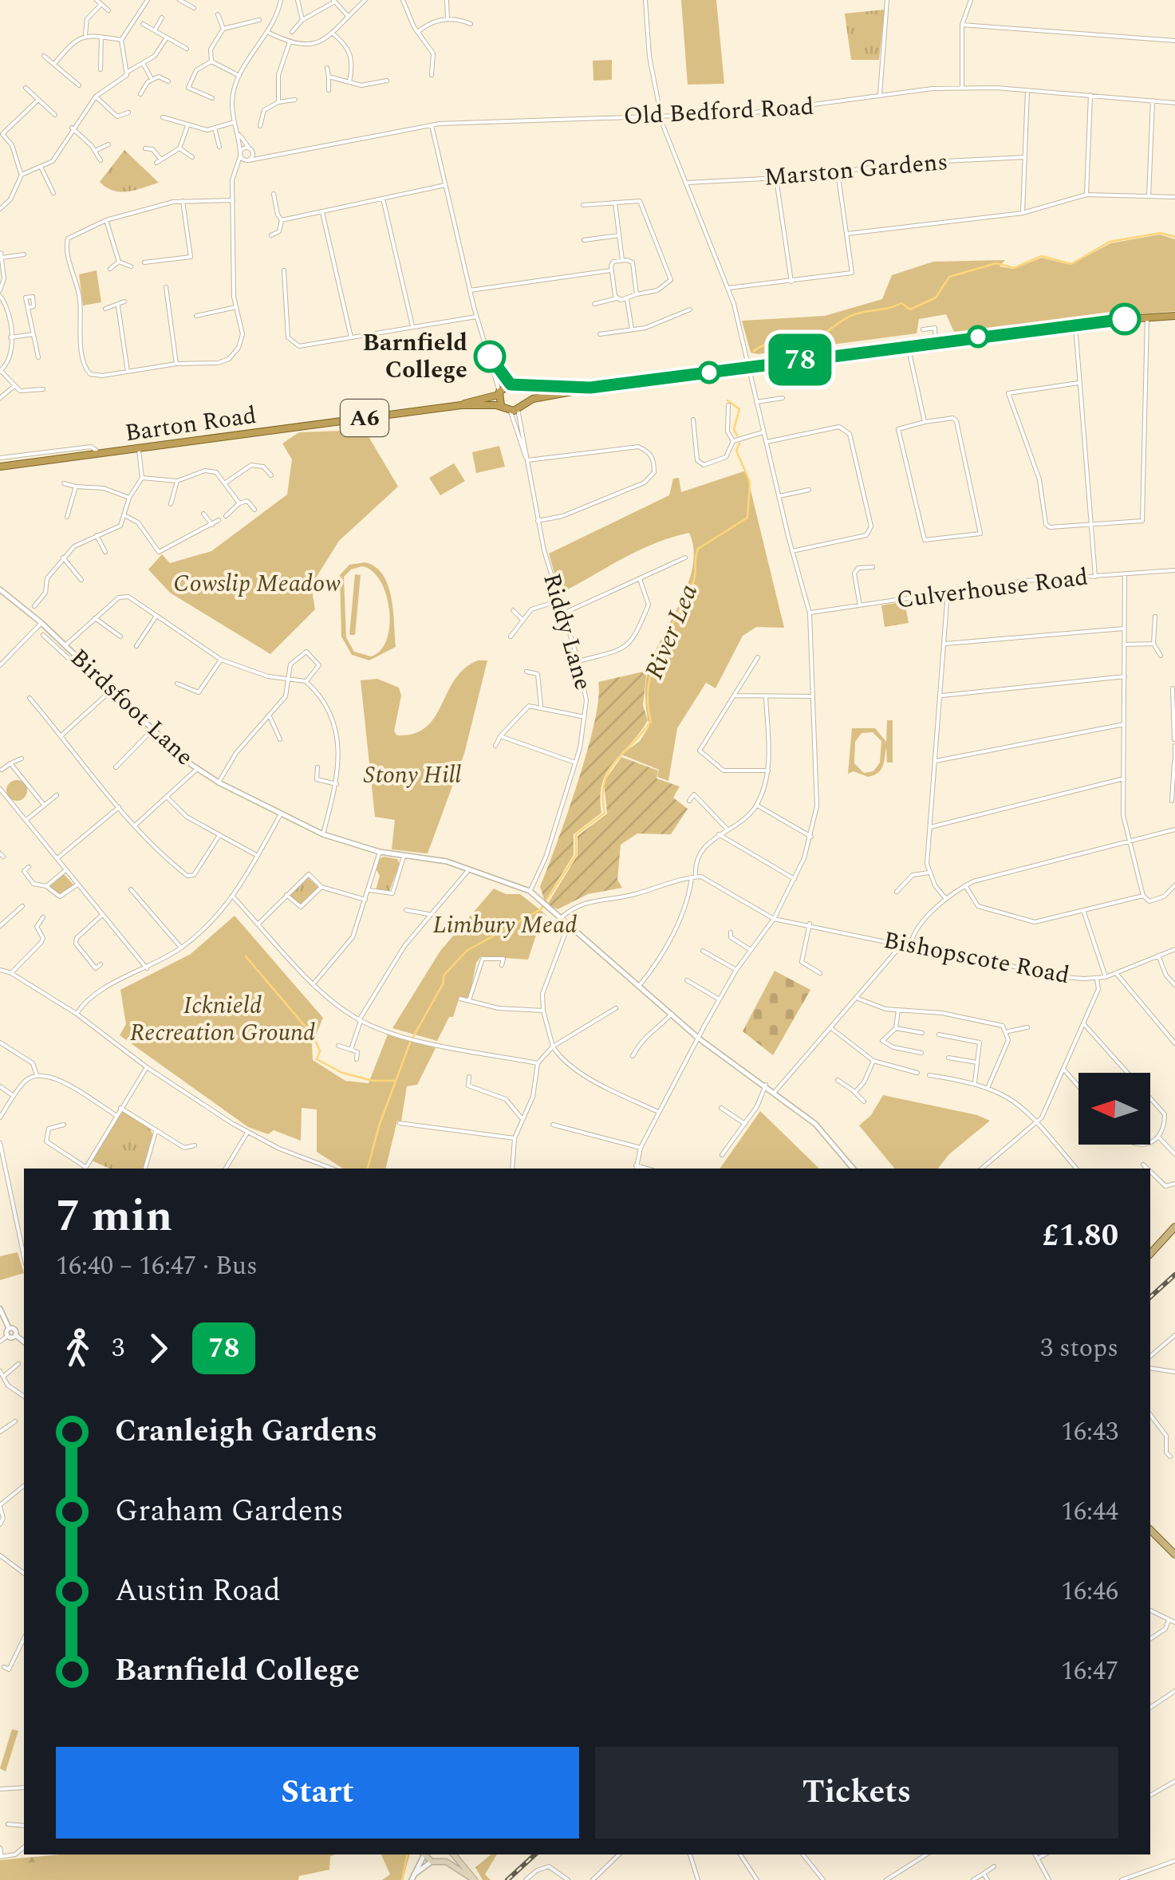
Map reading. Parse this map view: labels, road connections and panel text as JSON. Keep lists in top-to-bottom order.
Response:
{
  "streets": {
    "highway": ["A6", "Barton Road"],
    "street": [
      "Old Bedford Road",
      "Marston Gardens",
      "Culverhouse Road",
      "Riddy Lane",
      "Birdsfoot Lane",
      "Bishopscote Road"
    ]
  },
  "crossings": [
    ["A6", "Barton Road"],
    ["A6", "Riddy Lane"],
    ["Riddy Lane", "Birdsfoot Lane"]
  ],
  "water": ["River Lea"],
  "parks": [
    "Cowslip Meadow",
    "Stony Hill",
    "Limbury Mead",
    "Icknield Recreation Ground"
  ],
  "places": ["Barnfield College"],
  "lines": ["bus line 78"],
  "north": "left",
  "page": {
    "on_map": "78",
    "heading": ["7 min", "16:40 – 16:47 · Bus", "£1.80"],
    "legs": ["3", "78", "3 stops"],
    "list": [
      {
        "name": "Cranleigh Gardens",
        "value": "16:43"
      },
      {
        "name": "Graham Gardens",
        "value": "16:44"
      },
      {
        "name": "Austin Road",
        "value": "16:46"
      },
      {
        "name": "Barnfield College",
        "value": "16:47"
      }
    ],
    "buttons": ["Start", "Tickets"]
  }
}
